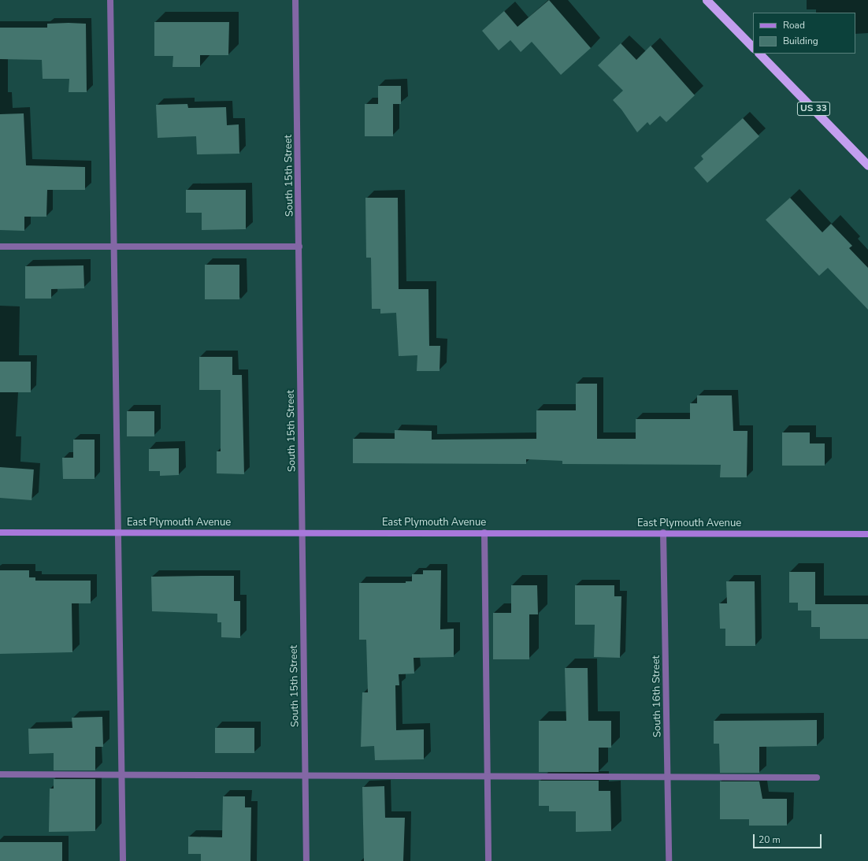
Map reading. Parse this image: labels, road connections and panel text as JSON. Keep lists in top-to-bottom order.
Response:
{
  "streets": {
    "highway": ["US 33"],
    "main road": ["East Plymouth Avenue"],
    "street": ["South 15th Street", "South 16th Street"]
  },
  "crossings": [
    ["South 15th Street", "East Plymouth Avenue"],
    ["East Plymouth Avenue", "South 16th Street"]
  ],
  "legend": ["Road", "Building"],
  "scale_bar": "20 m"
}
